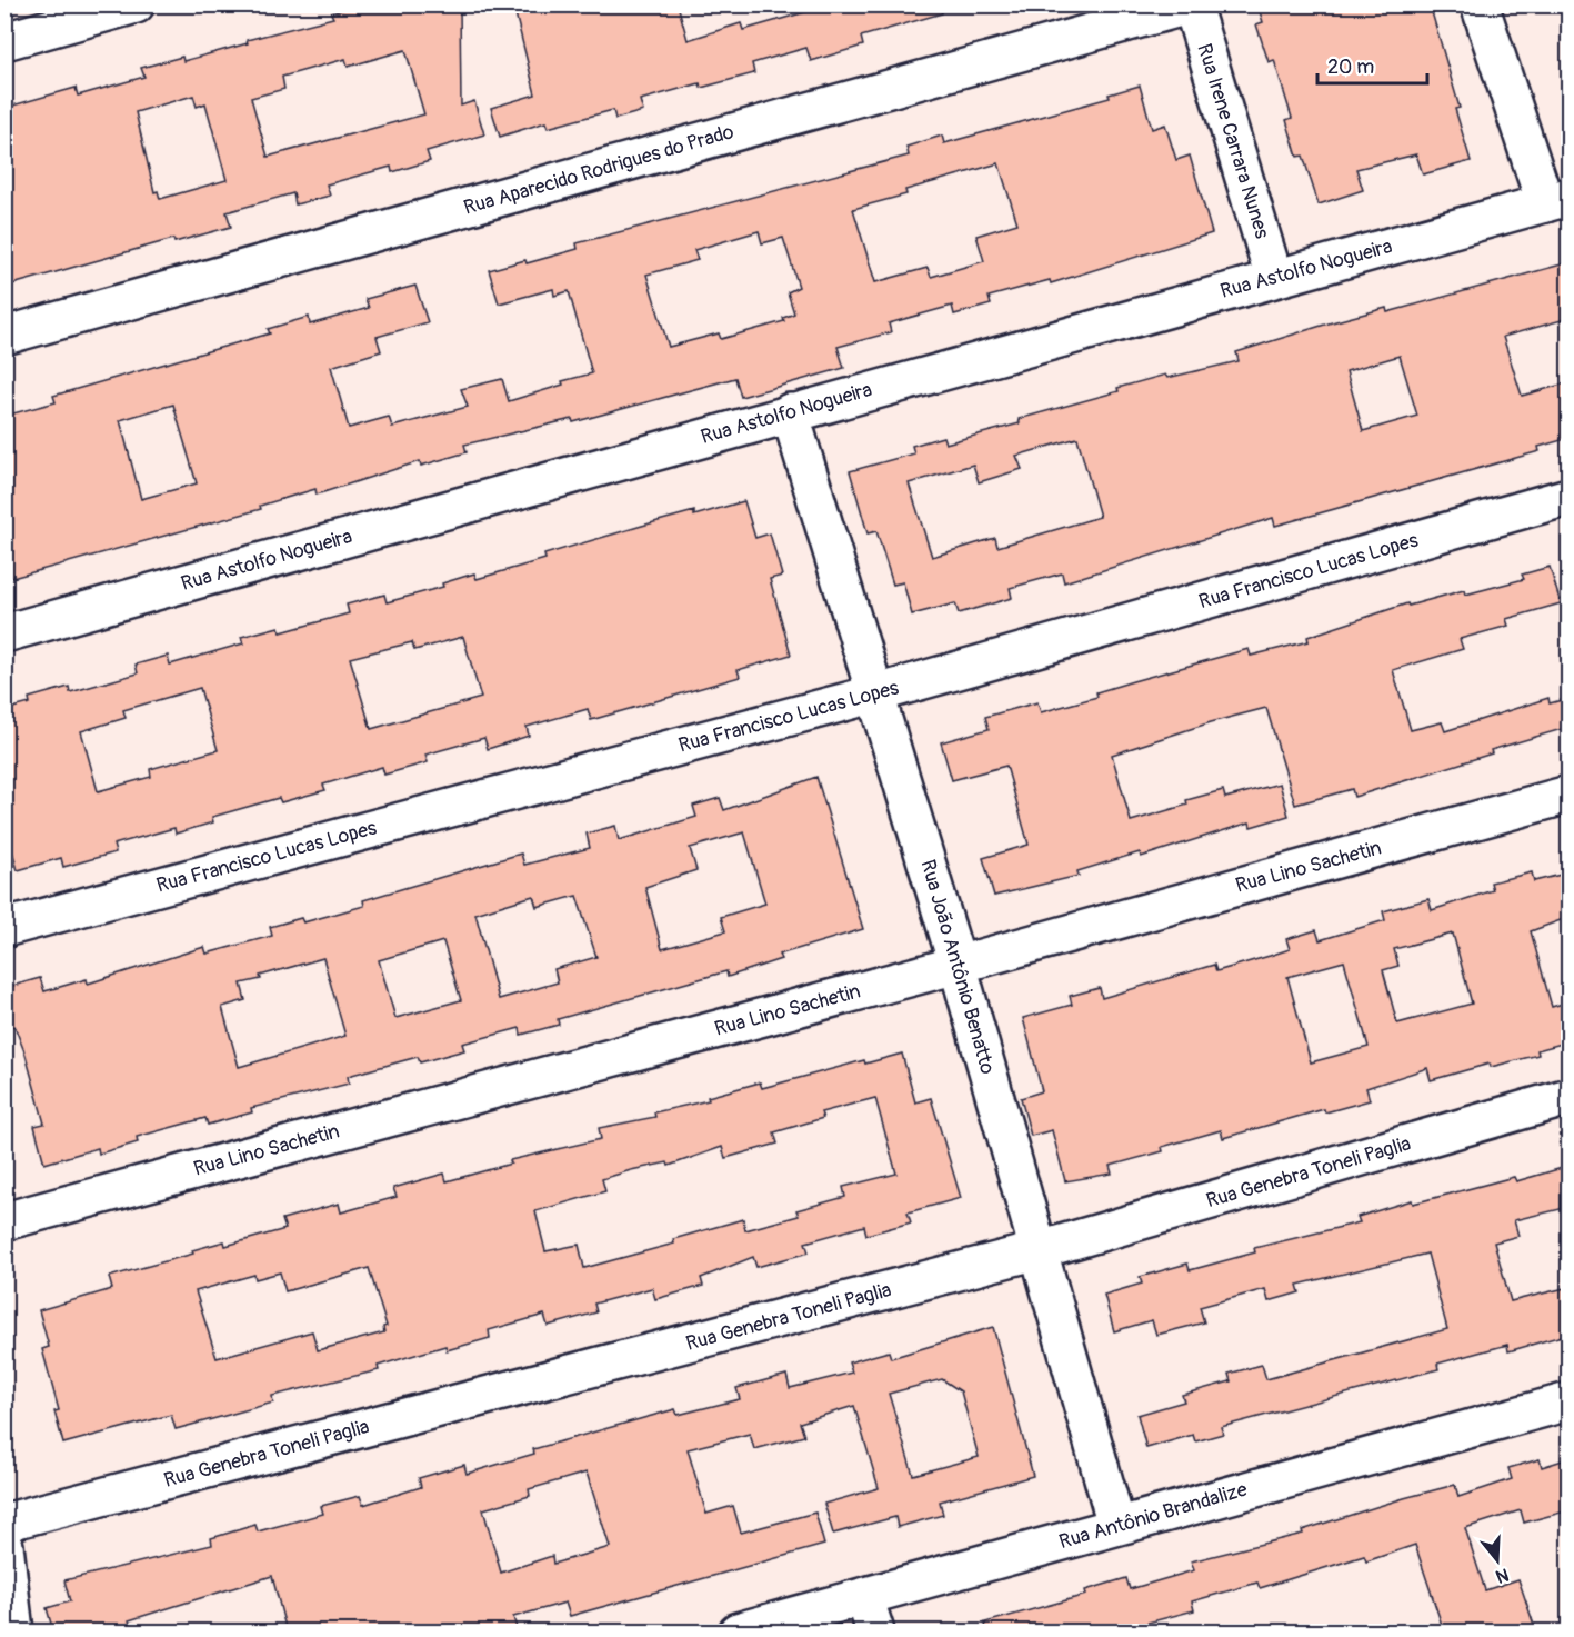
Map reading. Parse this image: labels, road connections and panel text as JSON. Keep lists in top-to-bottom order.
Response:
{
  "streets": {
    "street": [
      "Rua Irene Carrara Nunes",
      "Rua Aparecido Rodrigues do Prado",
      "Rua Astolfo Nogueira",
      "Rua Francisco Lucas Lopes",
      "Rua Lino Sachetin",
      "Rua João Antônio Benatto",
      "Rua Genebra Toneli Paglia",
      "Rua Antônio Brandalize"
    ]
  },
  "crossings": [
    ["Rua Irene Carrara Nunes", "Rua Aparecido Rodrigues do Prado"],
    ["Rua Irene Carrara Nunes", "Rua Astolfo Nogueira"],
    ["Rua Astolfo Nogueira", "Rua João Antônio Benatto"],
    ["Rua Francisco Lucas Lopes", "Rua João Antônio Benatto"],
    ["Rua Lino Sachetin", "Rua João Antônio Benatto"],
    ["Rua João Antônio Benatto", "Rua Genebra Toneli Paglia"],
    ["Rua João Antônio Benatto", "Rua Antônio Brandalize"]
  ],
  "scale_bar": "20 m",
  "north": "bottom"
}
